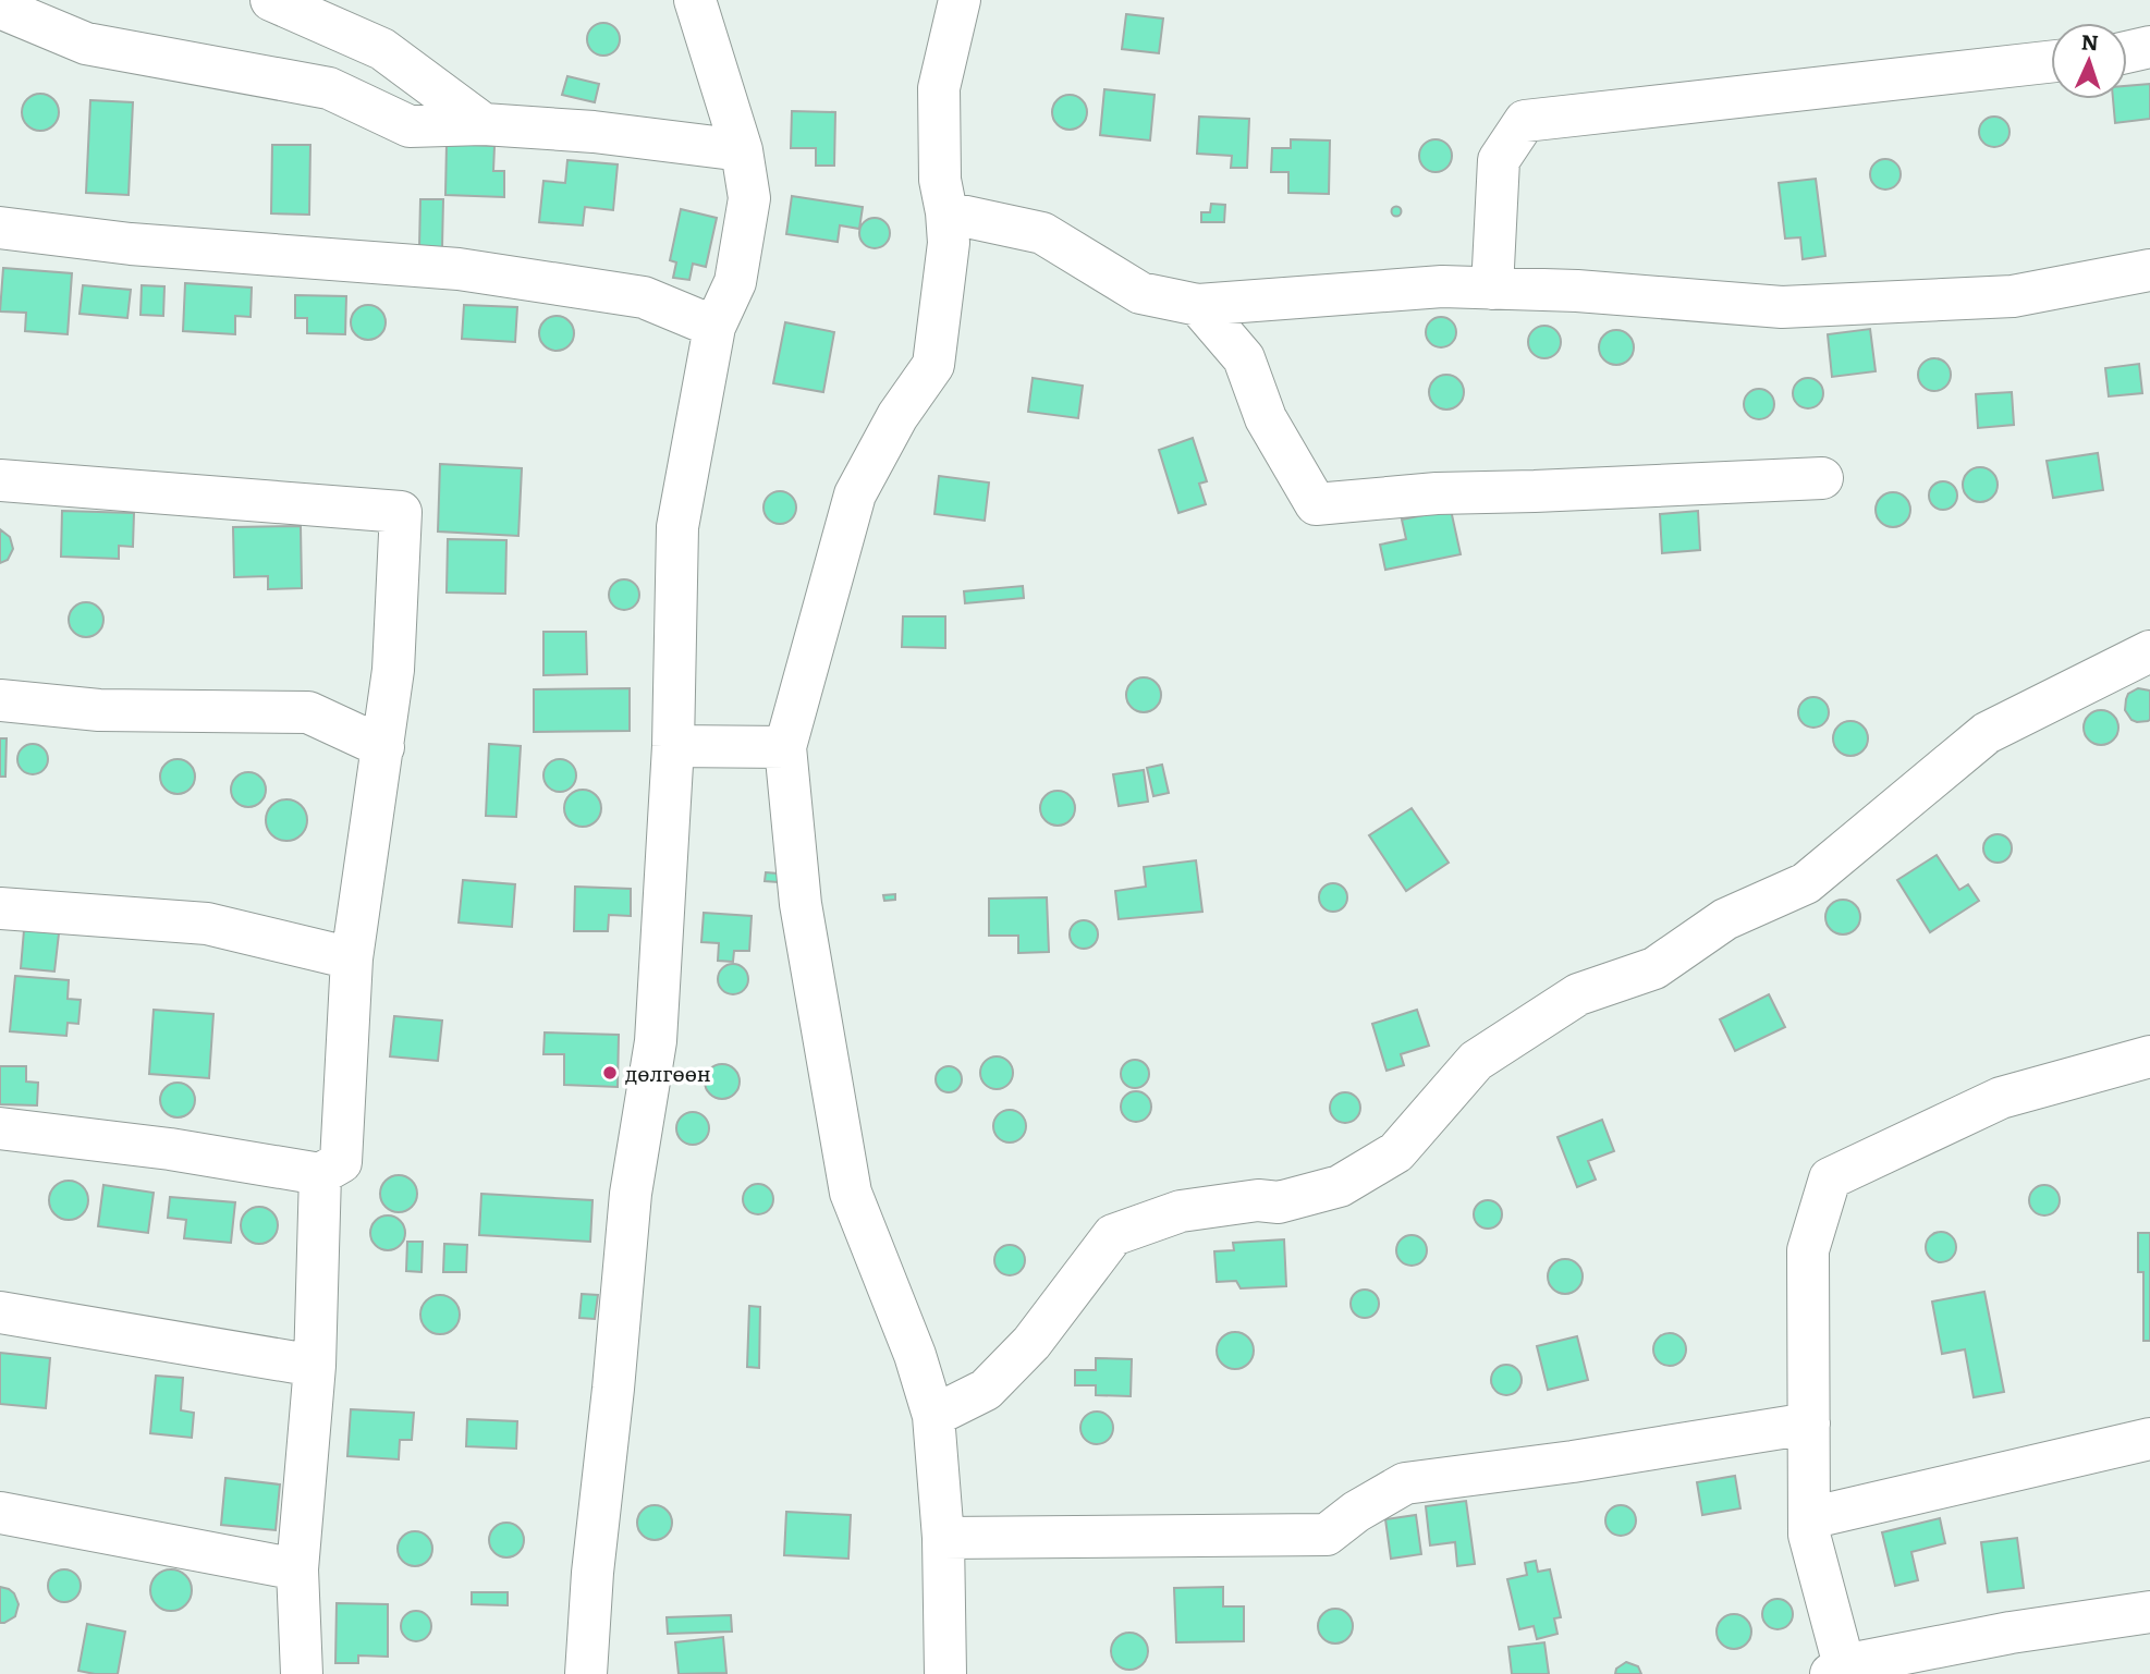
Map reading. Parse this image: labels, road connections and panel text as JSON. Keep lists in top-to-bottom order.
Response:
{
  "places": ["дөлгөөн"],
  "north": "top"
}
